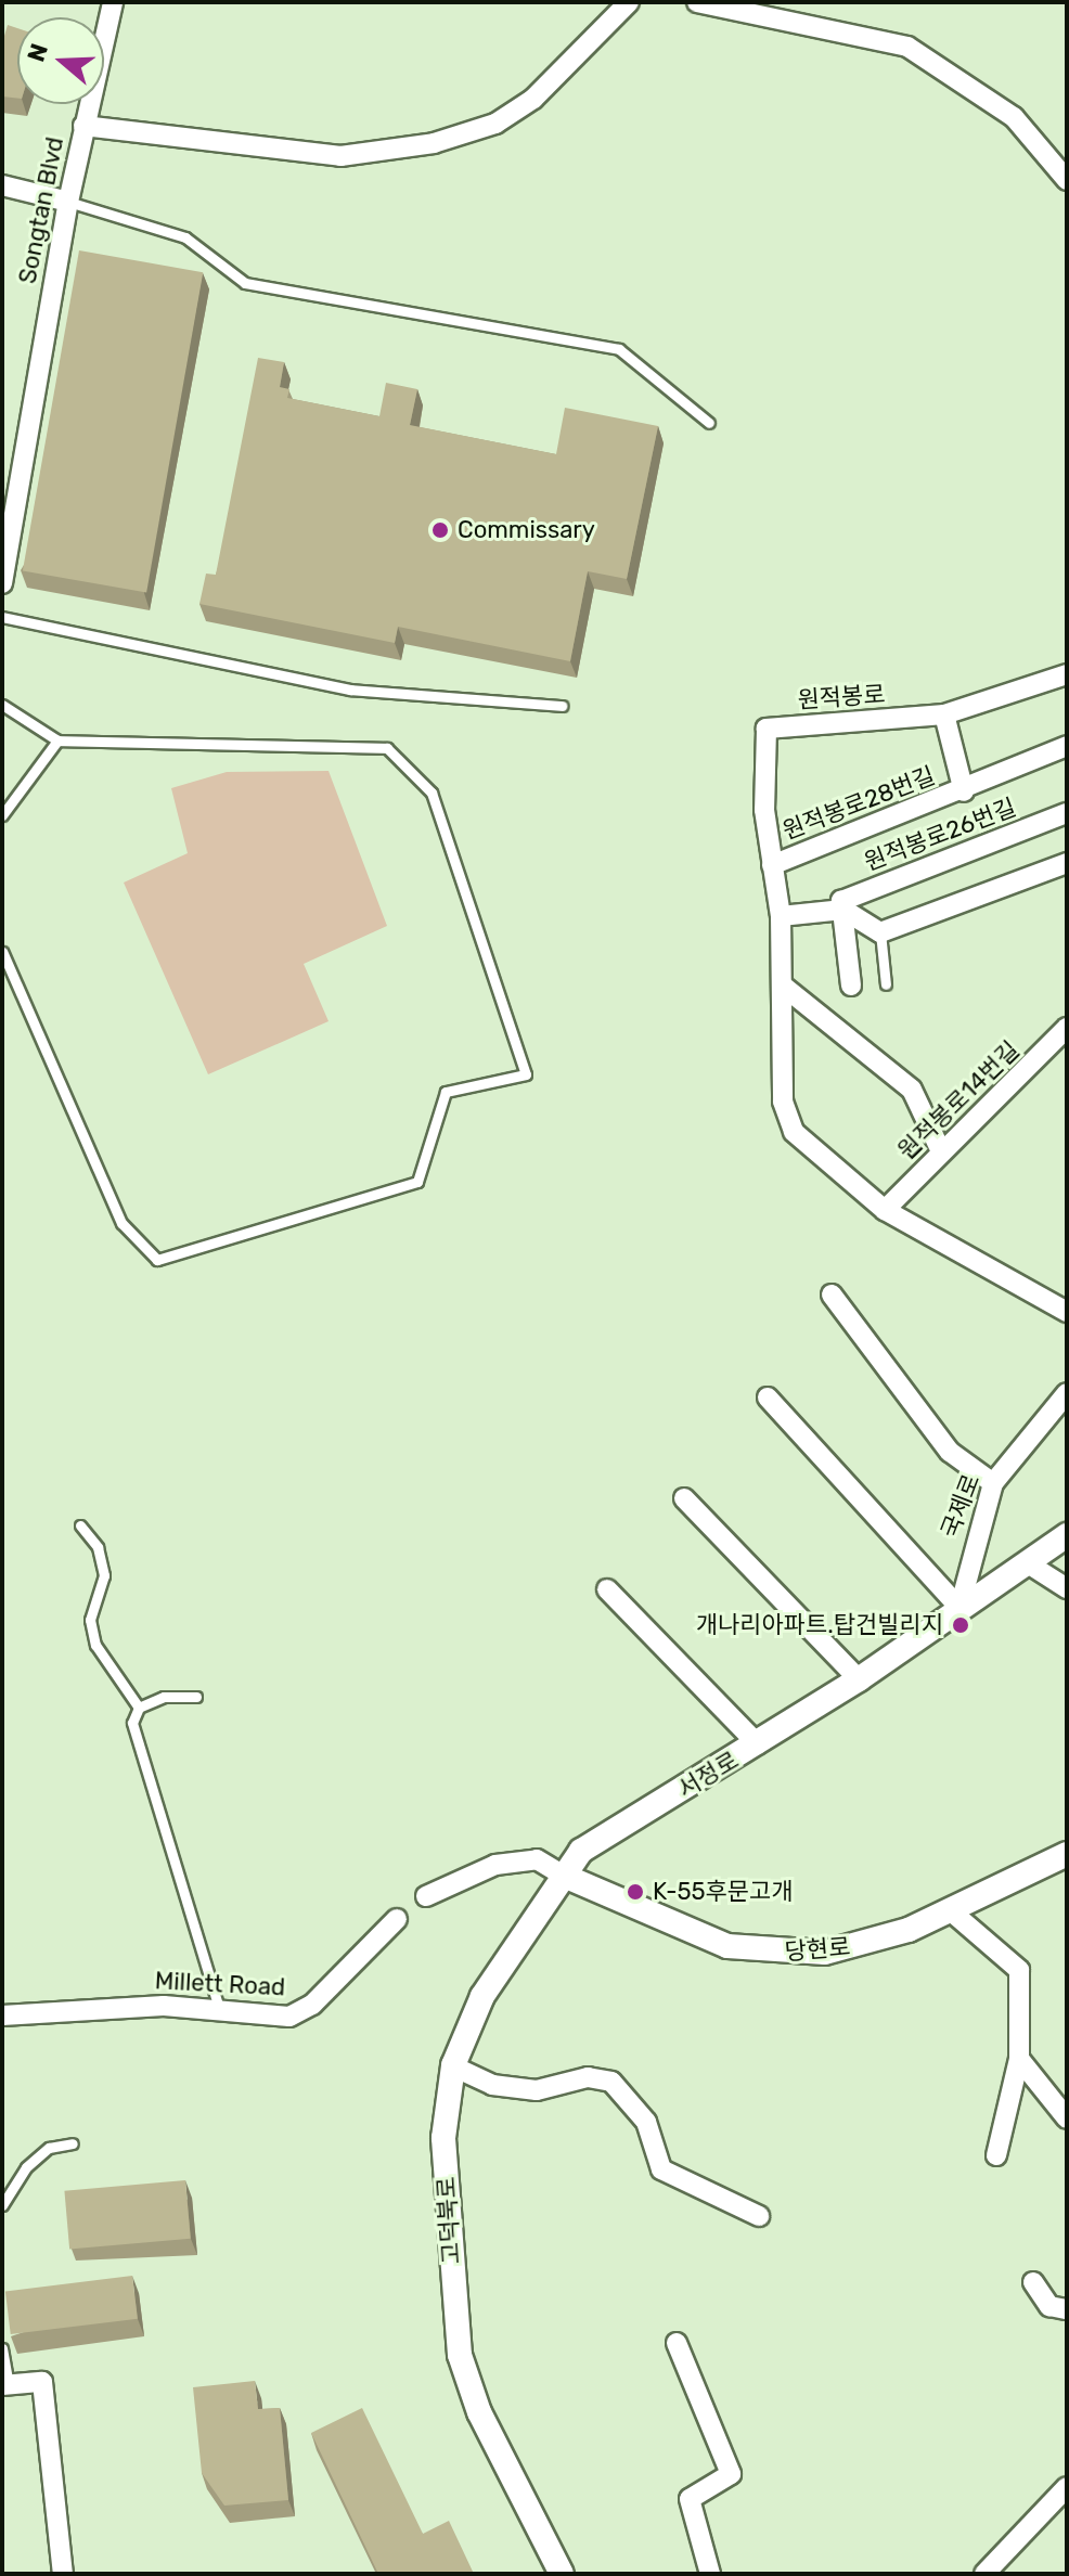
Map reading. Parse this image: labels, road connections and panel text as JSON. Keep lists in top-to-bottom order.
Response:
{
  "streets": {
    "street": [
      "Songtan Blvd",
      "원적봉로",
      "원적봉로28번길",
      "원적봉로26번길",
      "원적봉로14번길",
      "국제로",
      "서정로",
      "당현로",
      "Millett Road",
      "고덕북로"
    ]
  },
  "crossings": [
    ["원적봉로", "원적봉로28번길"],
    ["원적봉로", "원적봉로26번길"],
    ["원적봉로", "원적봉로14번길"],
    ["국제로", "서정로"],
    ["서정로", "당현로"],
    ["서정로", "고덕북로"],
    ["당현로", "고덕북로"]
  ],
  "places": ["Commissary", "개나리아파트.탑건빌리지", "K-55후문고개"],
  "north": "left"
}
